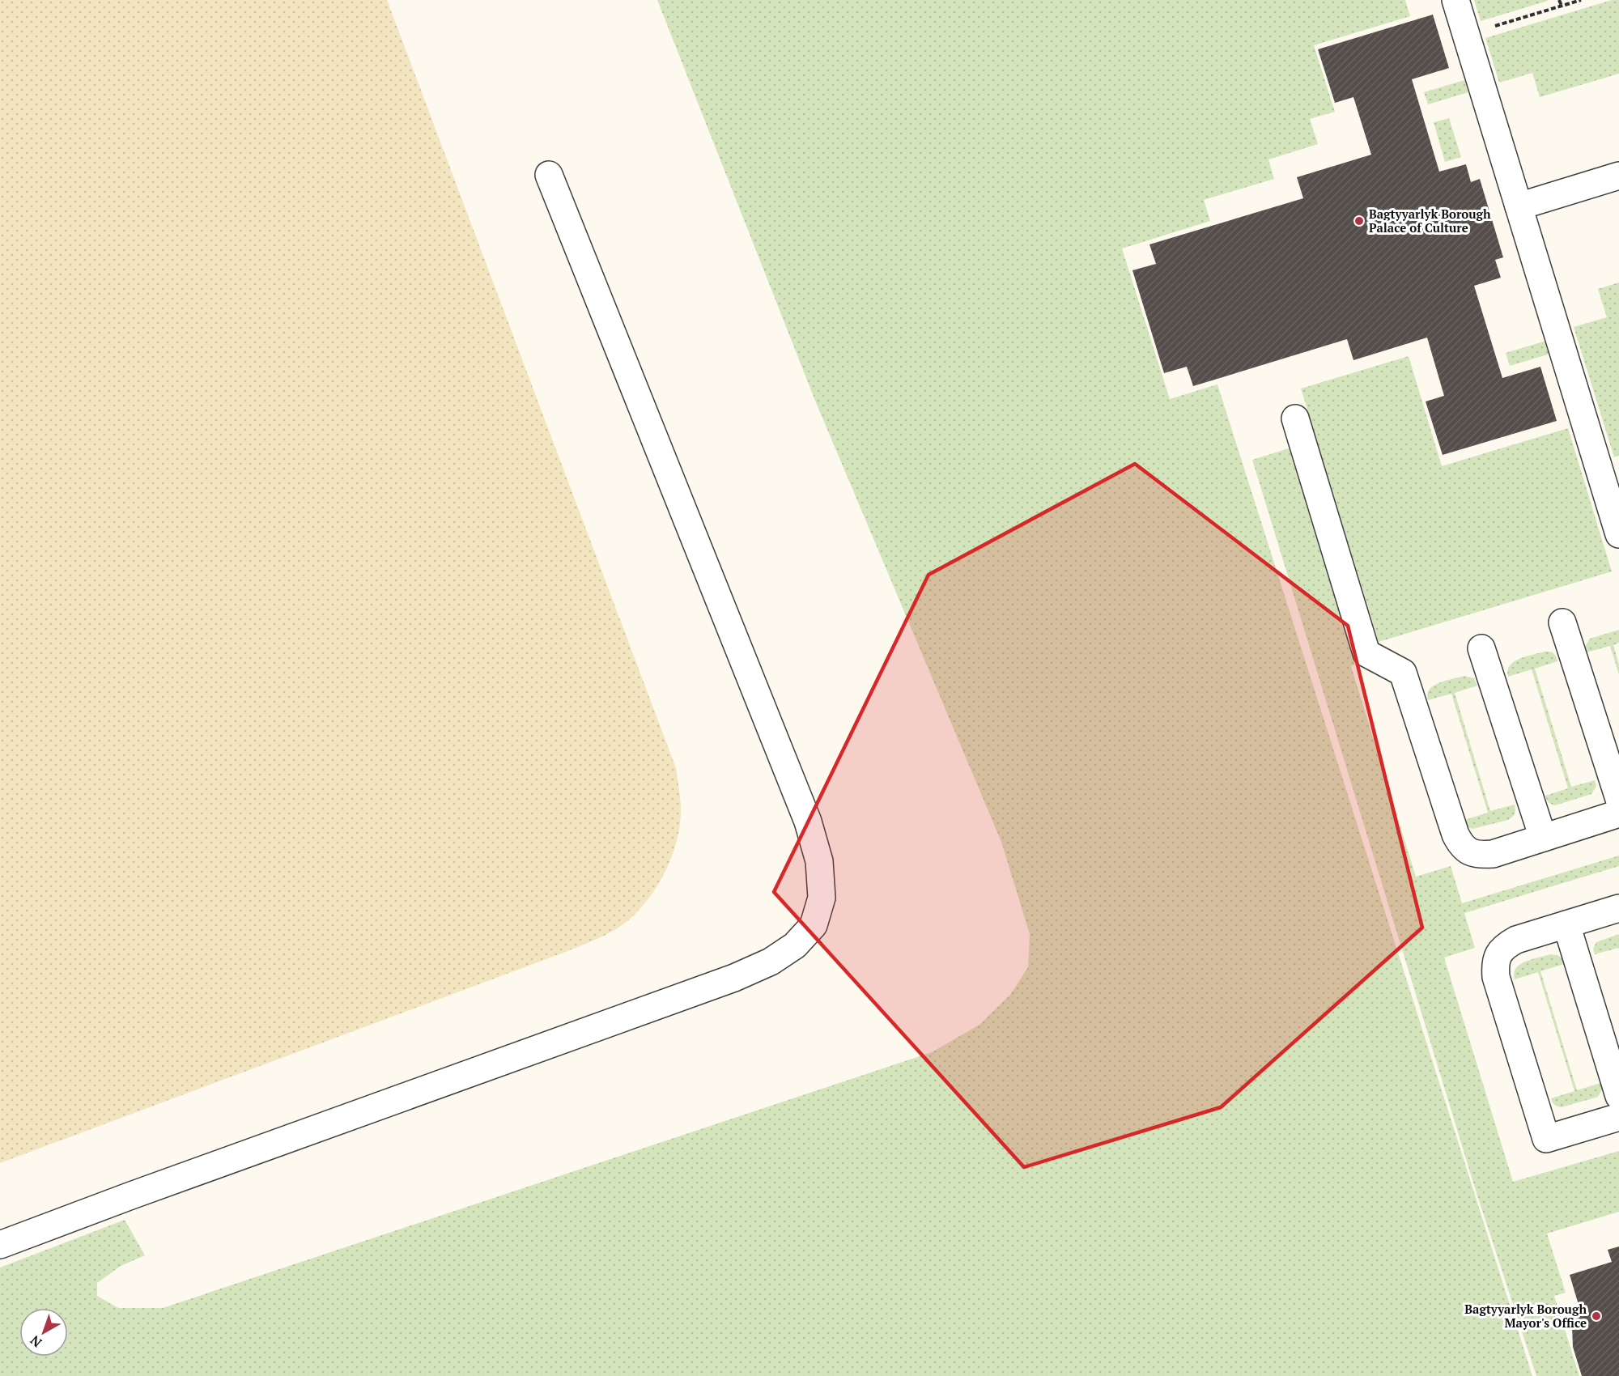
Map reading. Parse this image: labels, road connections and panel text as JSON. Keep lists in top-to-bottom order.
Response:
{
  "places": ["Bagtyyarlyk Borough Palace of Culture", "Bagtyyarlyk Borough Mayor's Office"],
  "north": "bottom left"
}
